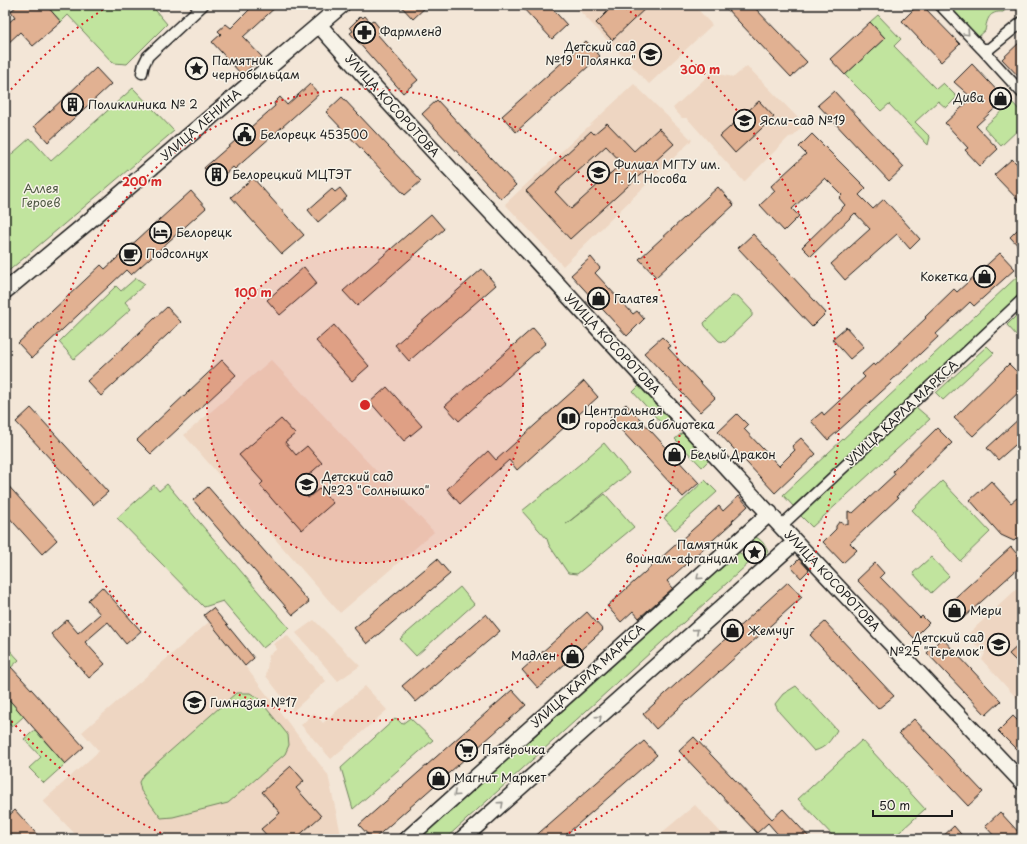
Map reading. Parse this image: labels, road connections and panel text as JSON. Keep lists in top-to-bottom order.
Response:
{
  "streets": {
    "street": ["УЛИЦА КОСОРОТОВА", "УЛИЦА ЛЕНИНА", "УЛИЦА КАРЛА МАРКСА"]
  },
  "crossings": [
    ["УЛИЦА КОСОРОТОВА", "УЛИЦА ЛЕНИНА"],
    ["УЛИЦА КОСОРОТОВА", "УЛИЦА КАРЛА МАРКСА"]
  ],
  "parks": ["Аллея Героев"],
  "places": {
    "pharmacy": ["Фармленд"],
    "school or university": [
      "Детский сад №19 \"Полянка\"",
      "Ясли-сад №19",
      "Филиал МГТУ им. Г. И. Носова",
      "Детский сад №23 \"Солнышко\"",
      "Детский сад №25 \"Теремок\"",
      "Гимназия №17"
    ],
    "place": ["Памятник чернобыльцам", "Памятник воинам-афганцам"],
    "shop": [
      "Дива",
      "Кокетка",
      "Галатея",
      "Белый Дракон",
      "Мери",
      "Жемчуг",
      "Мадлен",
      "Магнит Маркет"
    ],
    "building": ["Поликлиника № 2", "Белорецкий МЦТЭТ"],
    "public building": ["Белорецк 453500"],
    "hotel": ["Белорецк"],
    "cafe": ["Подсолнух"],
    "library": ["Центральная городская библиотека"],
    "supermarket": ["Пятёрочка"]
  },
  "scale_bar": "50 m",
  "rings": ["300 m", "200 m", "100 m"]
}
